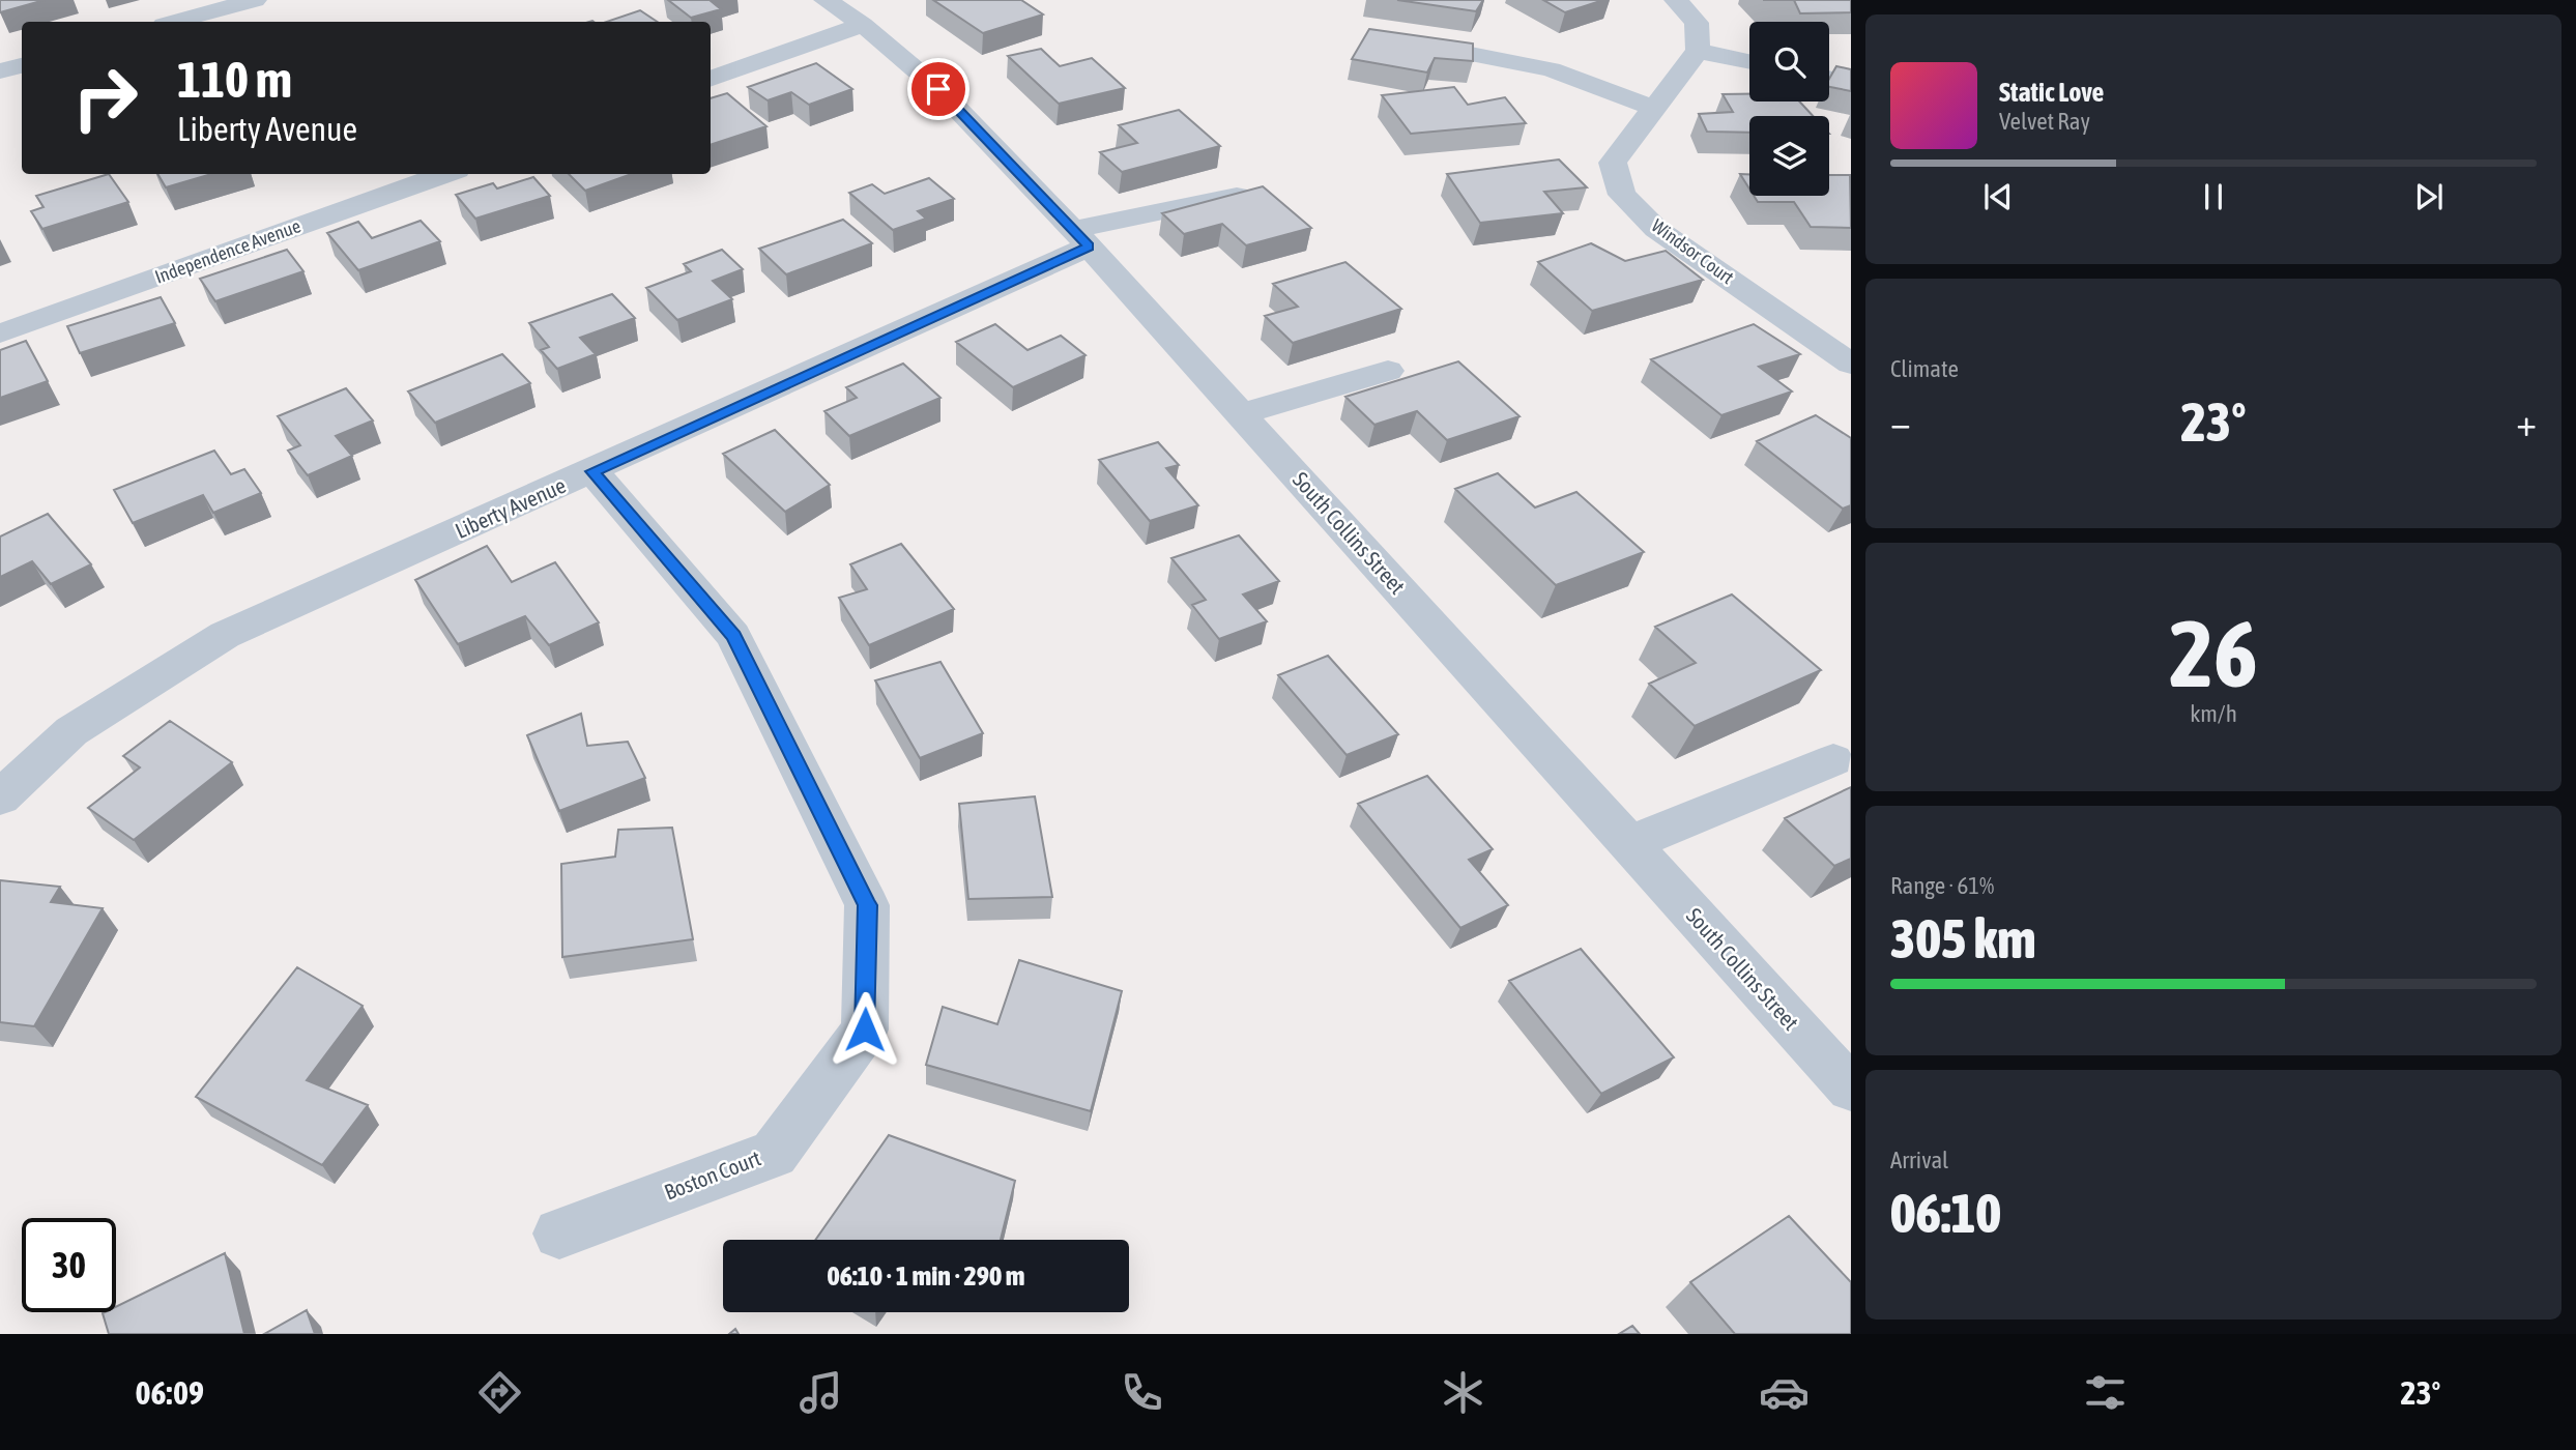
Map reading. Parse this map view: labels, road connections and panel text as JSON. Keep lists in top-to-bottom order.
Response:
{
  "streets": {
    "street": [
      "Independence Avenue",
      "Windsor Court",
      "Liberty Avenue",
      "South Collins Street",
      "Boston Court"
    ]
  },
  "crossings": [
    ["Liberty Avenue", "South Collins Street"],
    ["Liberty Avenue", "Boston Court"]
  ],
  "page": {
    "turn": ["110 m", "Liberty Avenue"],
    "song": ["Static Love", "Velvet Ray"],
    "tile": [
      "Climate",
      ["26", "km/h"],
      ["Range · 61%", "305 km"],
      ["Arrival", "06:10"]
    ],
    "heat": ["−", "23°", "+"],
    "limit": "30",
    "trip": "06:10 · 1 min · 290 m",
    "tabs": ["06:09", "23°"]
  }
}
